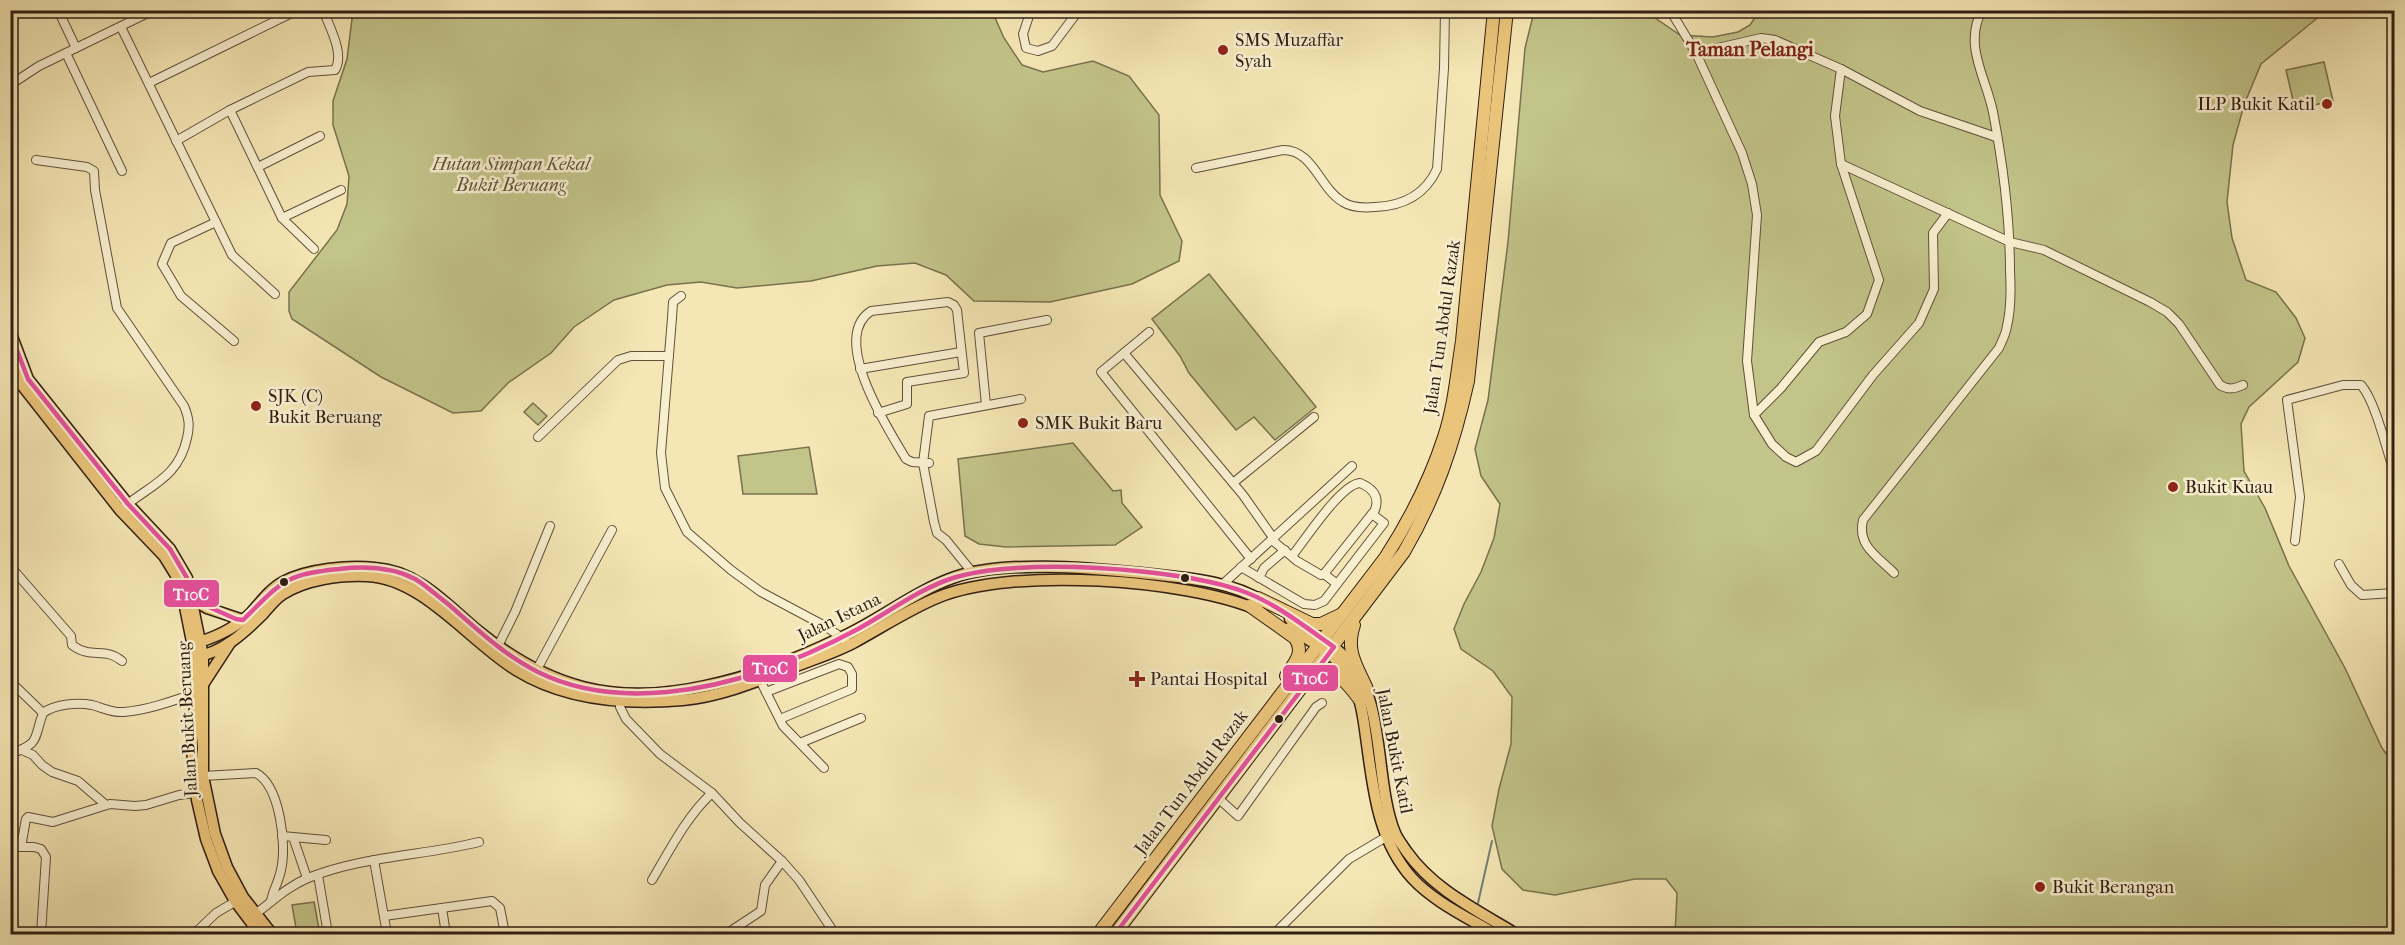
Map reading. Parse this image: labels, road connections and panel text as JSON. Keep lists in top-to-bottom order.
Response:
{
  "streets": {
    "highway": ["Jalan Tun Abdul Razak"],
    "main road": ["Jalan Istana", "Jalan Bukit Beruang", "Jalan Bukit Katil"]
  },
  "crossings": [
    ["Jalan Tun Abdul Razak", "Jalan Istana"],
    ["Jalan Tun Abdul Razak", "Jalan Bukit Katil"],
    ["Jalan Istana", "Jalan Bukit Beruang"],
    ["Jalan Istana", "Jalan Bukit Katil"]
  ],
  "districts": ["Taman Pelangi"],
  "parks": ["Hutan Simpan Kekal Bukit Beruang"],
  "places": {
    "other": [
      "SMS Muzaffar Syah",
      "ILP Bukit Katil",
      "SJK (C) Bukit Beruang",
      "SMK Bukit Baru",
      "Bukit Kuau",
      "Bukit Berangan"
    ],
    "health": ["Pantai Hospital"]
  },
  "lines": ["transit line T10C"]
}
